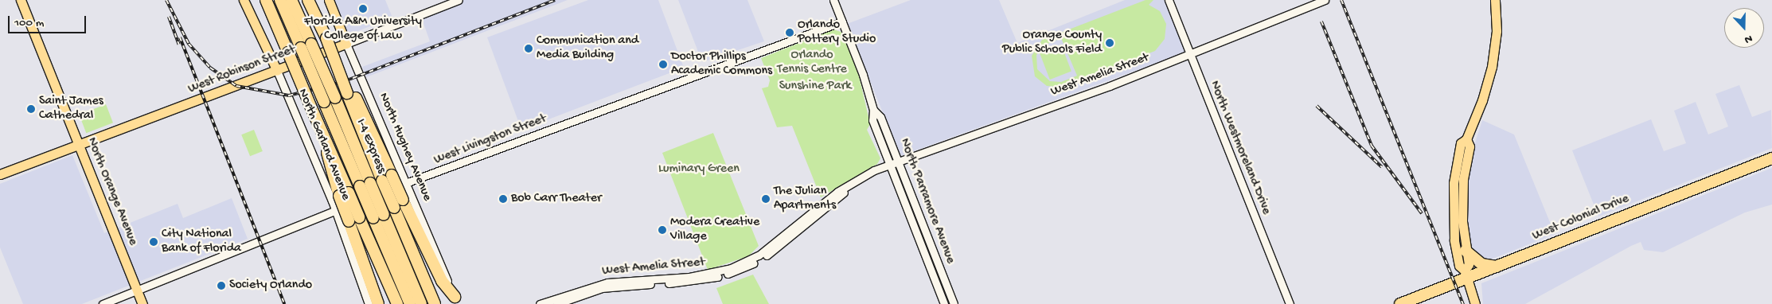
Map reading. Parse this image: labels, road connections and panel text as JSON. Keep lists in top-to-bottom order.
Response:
{
  "streets": {
    "highway": ["I-4 Express", "West Colonial Drive"],
    "main road": [
      "West Robinson Street",
      "North Garland Avenue",
      "North Hughey Avenue",
      "North Orange Avenue"
    ],
    "street": [
      "West Amelia Street",
      "West Livingston Street",
      "North Westmoreland Drive",
      "North Parramore Avenue"
    ]
  },
  "crossings": [
    ["West Robinson Street", "North Garland Avenue"],
    ["West Robinson Street", "North Hughey Avenue"],
    ["West Robinson Street", "North Orange Avenue"],
    ["West Amelia Street", "North Westmoreland Drive"],
    ["West Amelia Street", "North Parramore Avenue"],
    ["West Livingston Street", "North Garland Avenue"],
    ["West Livingston Street", "North Hughey Avenue"],
    ["West Livingston Street", "North Orange Avenue"],
    ["West Livingston Street", "North Parramore Avenue"]
  ],
  "parks": ["Orlando Tennis Centre", "Sunshine Park", "Luminary Green"],
  "places": [
    "Florida A&M University College of Law",
    "Orlando Pottery Studio",
    "Orange County Public Schools Field",
    "Communication and Media Building",
    "Doctor Phillips Academic Commons",
    "Saint James Cathedral",
    "Bob Carr Theater",
    "The Julian Apartments",
    "Modera Creative Village",
    "City National Bank of Florida",
    "Society Orlando"
  ],
  "scale_bar": "100 m",
  "north": "bottom"
}
